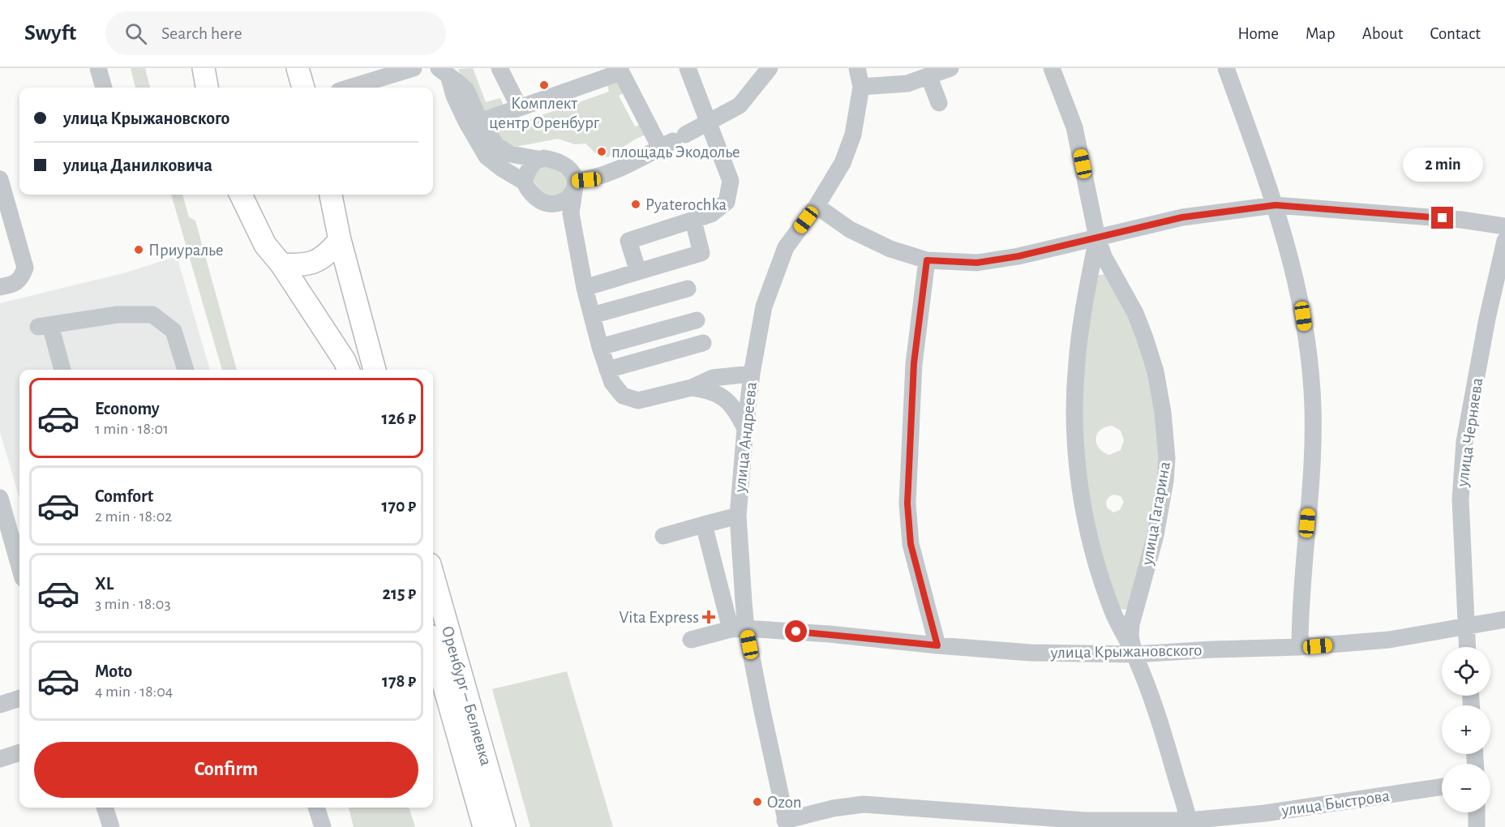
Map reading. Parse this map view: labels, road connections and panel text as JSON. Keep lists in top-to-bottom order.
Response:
{
  "streets": {
    "main road": ["Оренбург – Беляевка"],
    "street": [
      "улица Черняева",
      "улица Андреева",
      "улица Гагарина",
      "улица Крыжановского",
      "улица Быстрова"
    ]
  },
  "crossings": [
    ["улица Черняева", "улица Крыжановского"],
    ["улица Андреева", "улица Крыжановского"],
    ["улица Андреева", "улица Быстрова"],
    ["улица Гагарина", "улица Крыжановского"],
    ["улица Гагарина", "улица Быстрова"]
  ],
  "places": {
    "other": [
      "Комплект центр Оренбург",
      "площадь Экодолье",
      "Pyaterochka",
      "Приуралье",
      "Ozon"
    ],
    "health": ["Vita Express"]
  },
  "page": {
    "header": "Swyft",
    "search": "Search here",
    "nav": [
      "Home",
      "Map",
      "About",
      "Contact"
    ],
    "banner": ["улица Крыжановского", "улица Данилковича"],
    "bubble": "2 min",
    "list": [
      {
        "name": "Economy",
        "note": "1 min · 18:01",
        "value": "126 ₽"
      },
      {
        "name": "Comfort",
        "note": "2 min · 18:02",
        "value": "170 ₽"
      },
      {
        "name": "XL",
        "note": "3 min · 18:03",
        "value": "215 ₽"
      },
      {
        "name": "Moto",
        "note": "4 min · 18:04",
        "value": "178 ₽"
      }
    ],
    "map_buttons": ["+", "−"],
    "buttons": "Confirm"
  }
}
